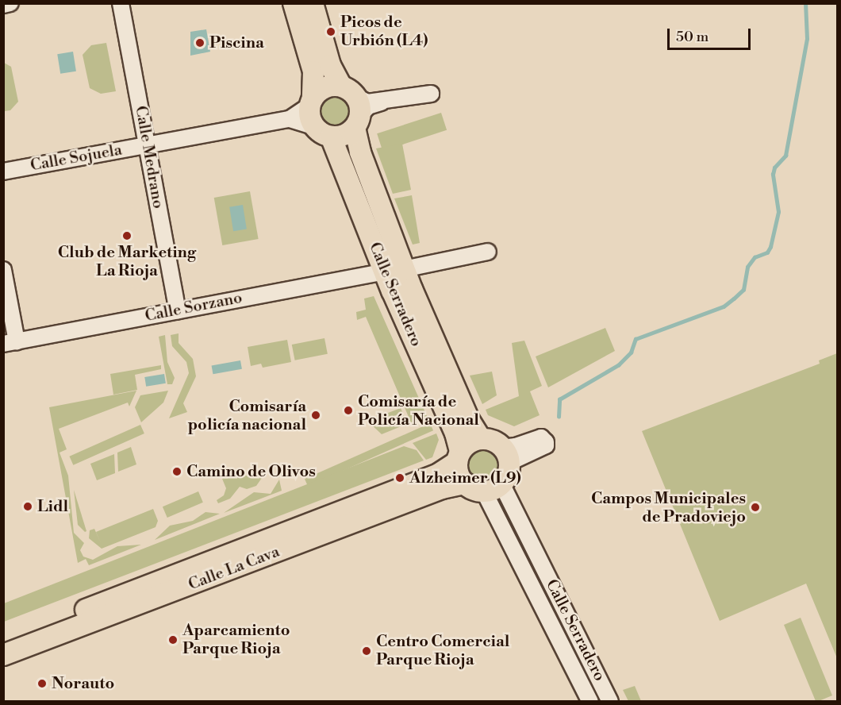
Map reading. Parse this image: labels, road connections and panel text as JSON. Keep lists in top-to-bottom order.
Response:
{
  "streets": {
    "main road": ["Calle Serradero", "Calle La Cava"],
    "street": ["Calle Medrano", "Calle Sojuela", "Calle Sorzano"]
  },
  "crossings": [
    ["Calle Medrano", "Calle Sojuela"],
    ["Calle Medrano", "Calle Sorzano"],
    ["Calle Sojuela", "Calle Serradero"],
    ["Calle Serradero", "Calle Sorzano"],
    ["Calle Serradero", "Calle La Cava"]
  ],
  "places": [
    "Picos de Urbión (L4)",
    "Piscina",
    "Club de Marketing La Rioja",
    "Comisaría de Policía Nacional",
    "Comisaría policía nacional",
    "Camino de Olivos",
    "Alzheimer (L9)",
    "Lidl",
    "Campos Municipales de Pradoviejo",
    "Aparcamiento Parque Rioja",
    "Centro Comercial Parque Rioja",
    "Norauto"
  ],
  "scale_bar": "50 m"
}
